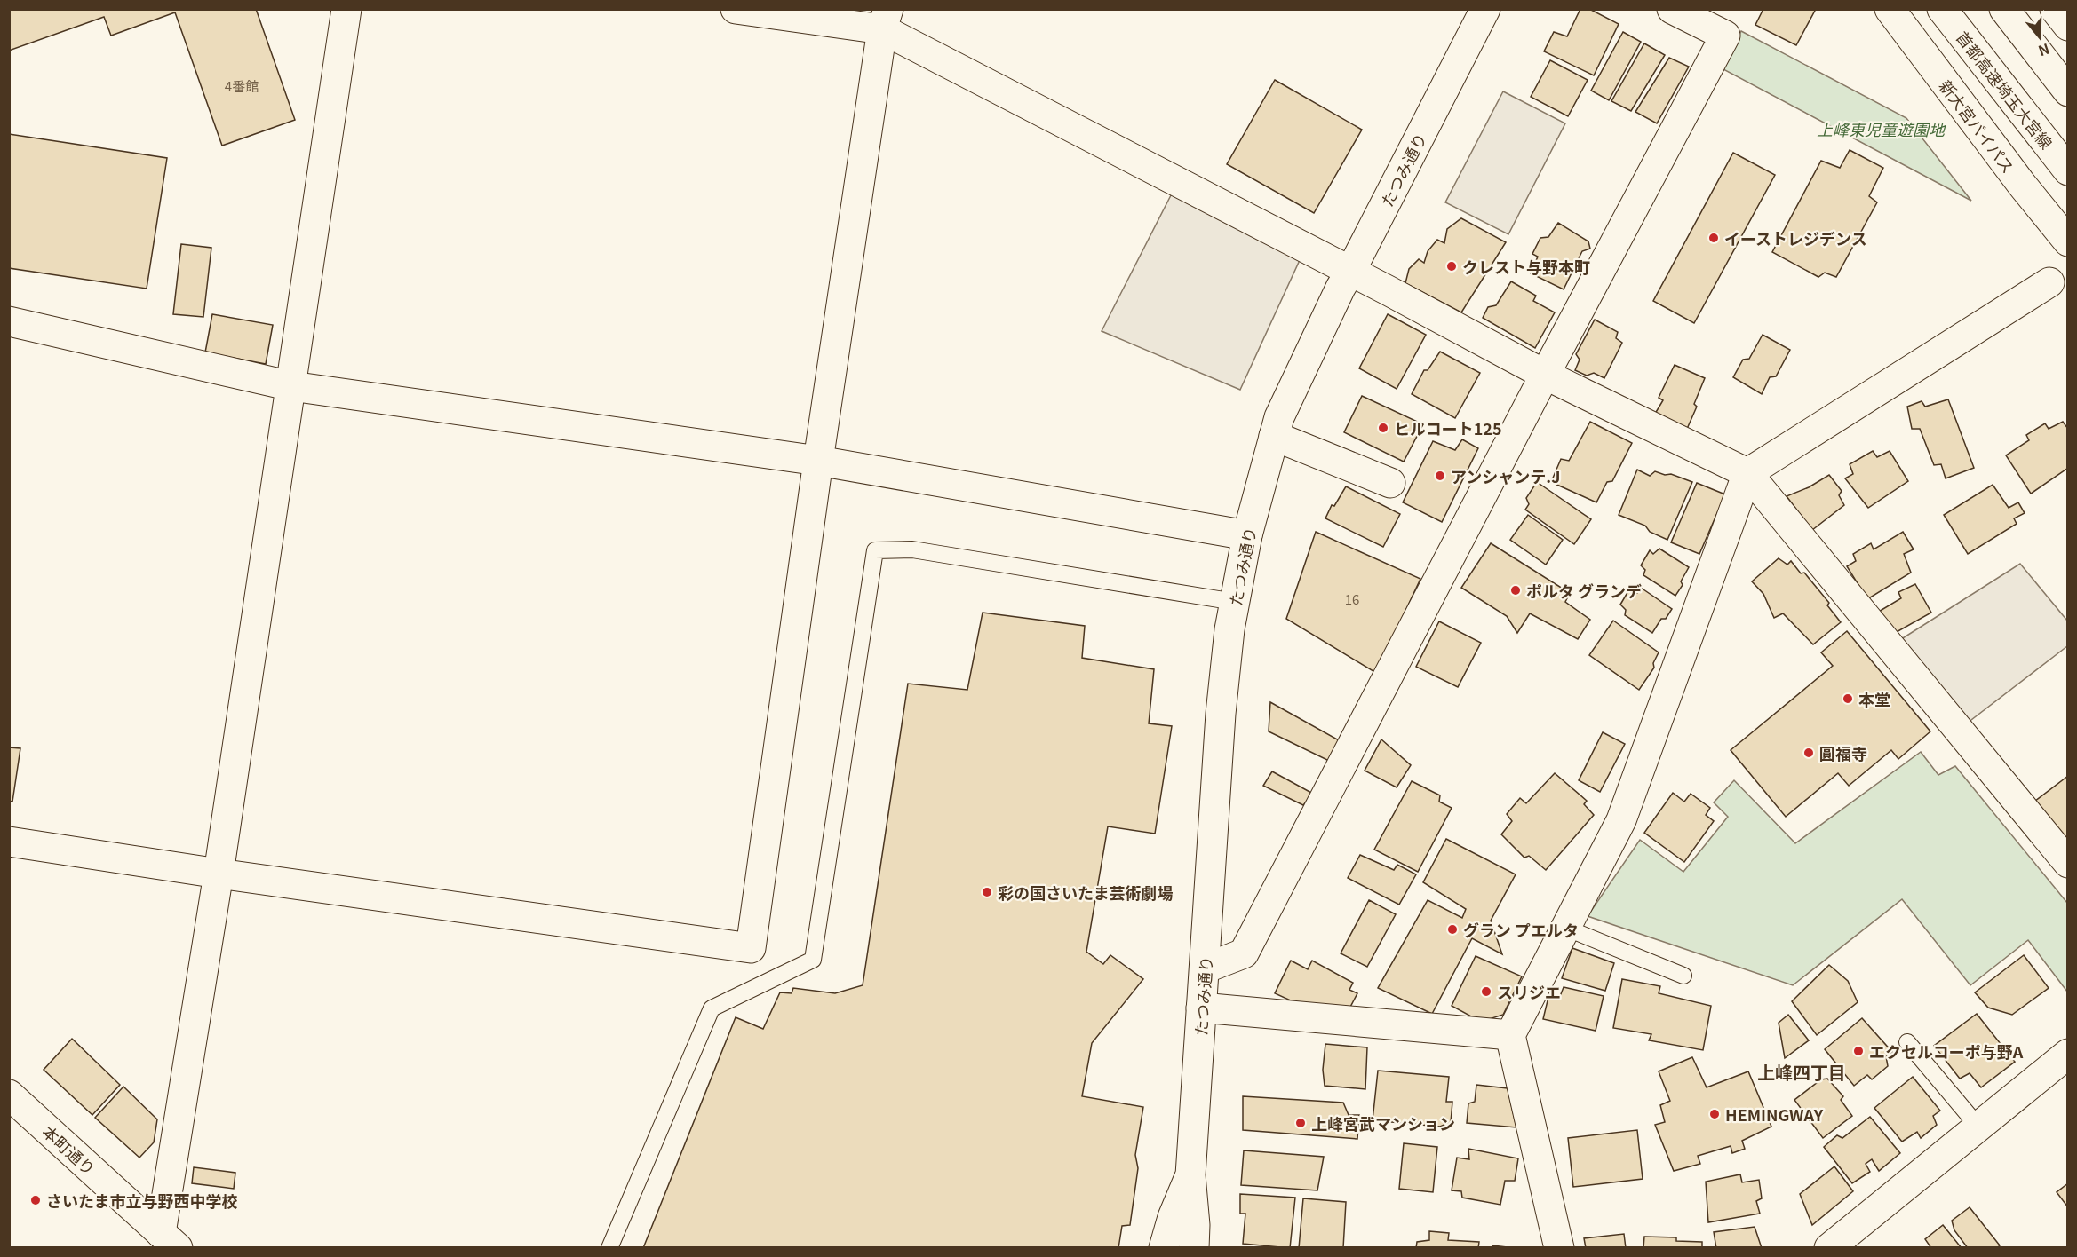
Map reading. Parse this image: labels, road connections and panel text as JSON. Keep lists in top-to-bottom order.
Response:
{
  "streets": {
    "main road": [
      "首都高速埼玉大宮線",
      "新大宮バイパス",
      "たつみ通り",
      "本町通り"
    ]
  },
  "districts": ["上峰四丁目"],
  "parks": ["上峰東児童遊園地"],
  "places": [
    "イーストレジデンス",
    "クレスト与野本町",
    "ヒルコート125",
    "アンシャンテ.J",
    "ポルタ グランデ",
    "本堂",
    "圓福寺",
    "彩の国さいたま芸術劇場",
    "グラン プエルタ",
    "スリジエ",
    "エクセルコーポ与野A",
    "HEMINGWAY",
    "上峰宮武マンション",
    "さいたま市立与野西中学校"
  ],
  "house_numbers": ["4番館", "16"],
  "north": "bottom"
}
